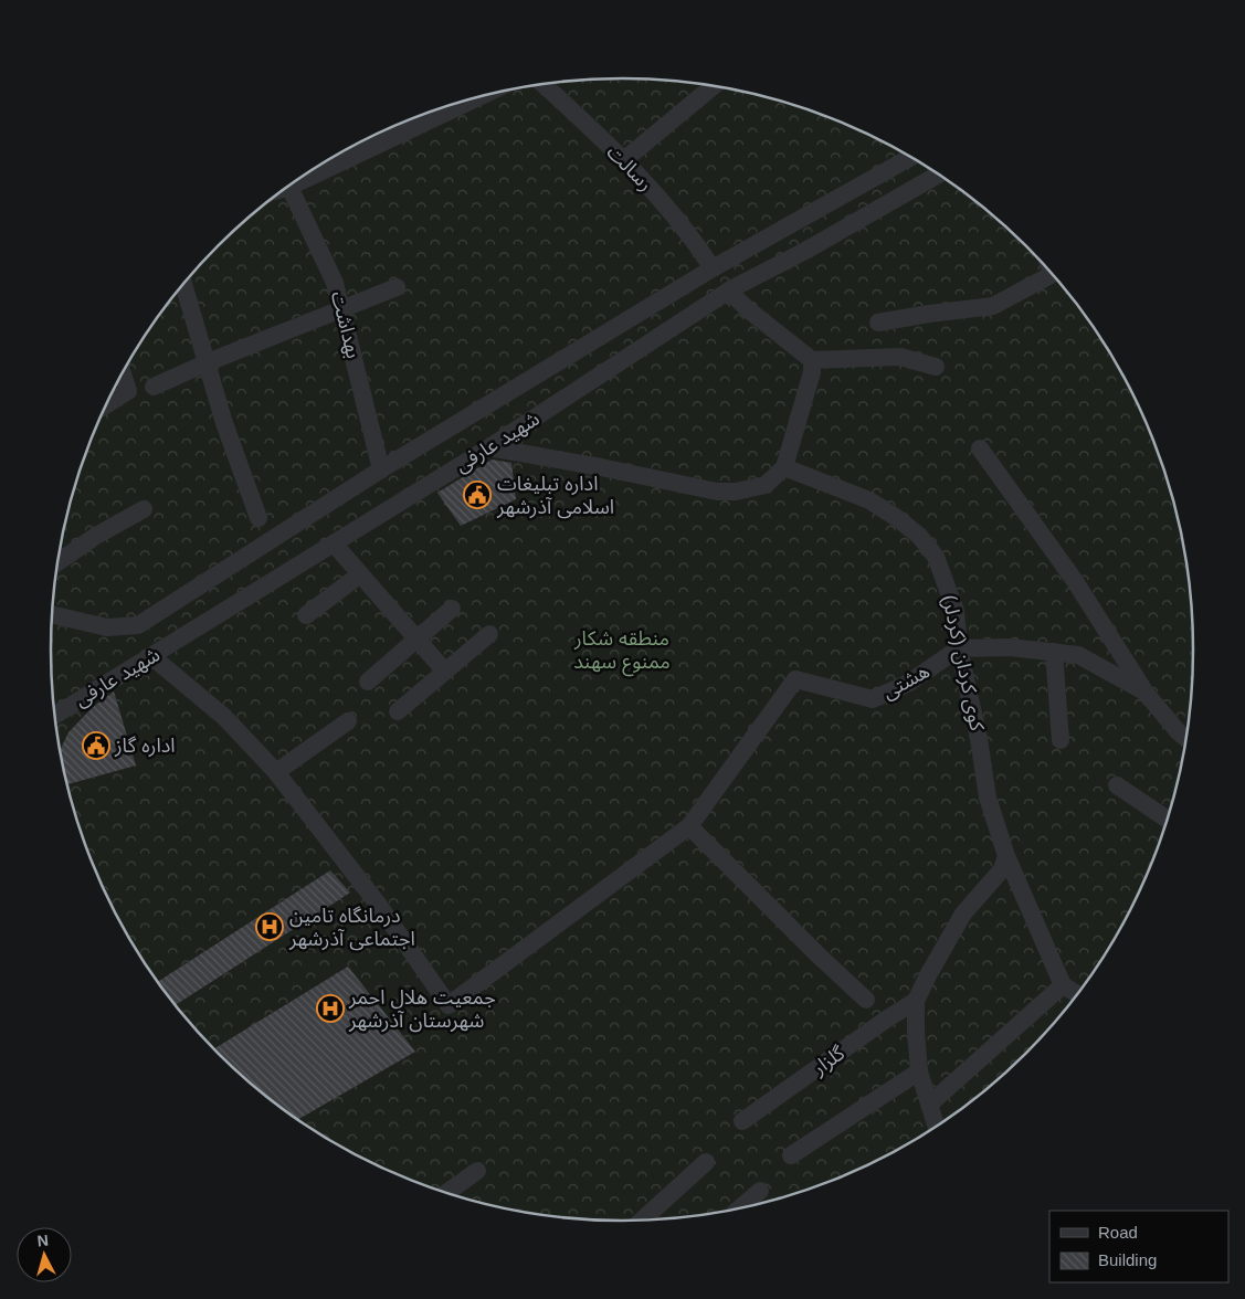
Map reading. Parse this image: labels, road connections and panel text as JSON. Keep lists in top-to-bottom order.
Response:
{
  "streets": {
    "street": [
      "رسالت",
      "بهداشت",
      "شهید عارفی",
      "کوی کردان (کردلر)",
      "هشتی",
      "گلزار"
    ]
  },
  "crossings": [
    ["رسالت", "شهید عارفی"],
    ["بهداشت", "شهید عارفی"],
    ["کوی کردان (کردلر)", "هشتی"]
  ],
  "parks": ["منطقه شکار ممنوع سهند"],
  "places": {
    "public building": ["اداره تبلیغات اسلامی آذرشهر", "اداره گاز"],
    "hospital": ["درمانگاه تامین اجتماعی آذرشهر", "جمعیت هلال احمر شهرستان آذرشهر"]
  },
  "legend": ["Road", "Building"],
  "north": "top"
}
